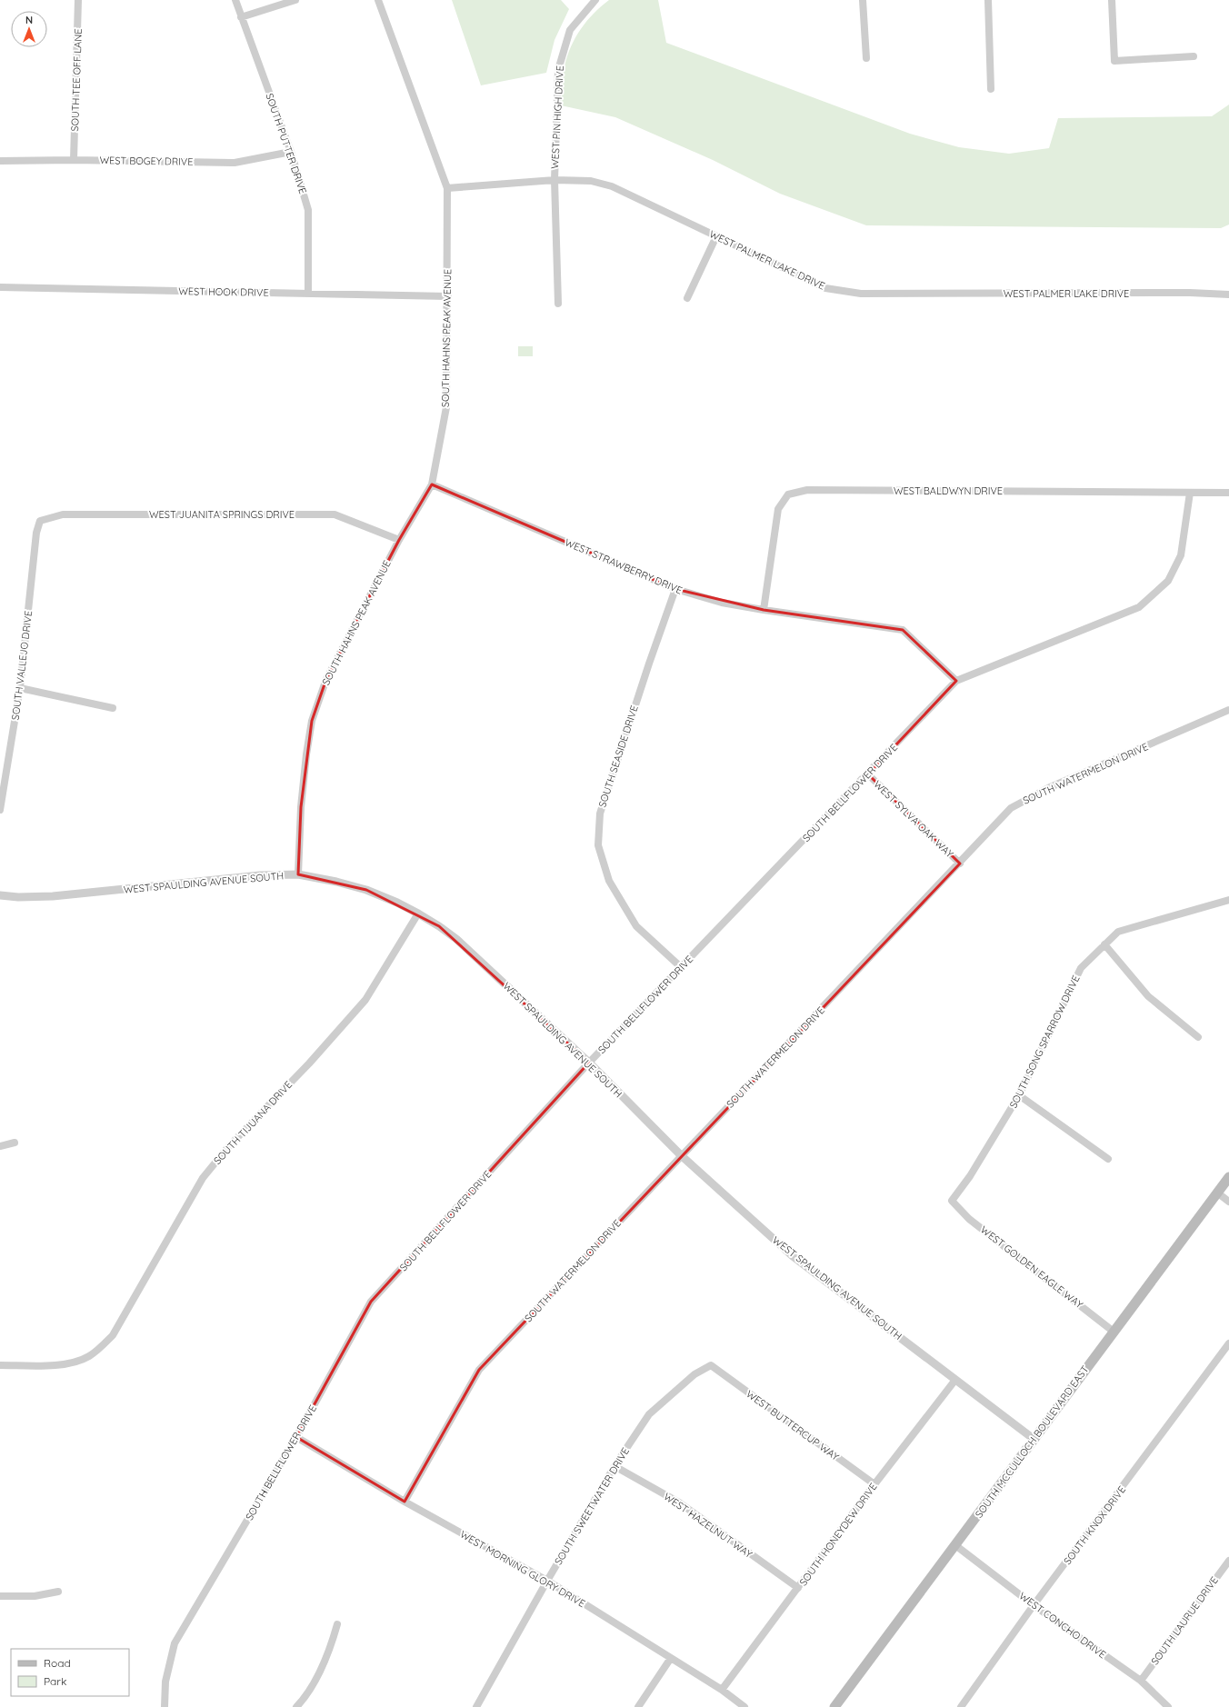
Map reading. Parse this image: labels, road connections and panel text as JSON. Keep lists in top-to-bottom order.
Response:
{
  "streets": {
    "main road": ["SOUTH MCCULLOCH BOULEVARD EAST"],
    "street": [
      "SOUTH TEE OFF LANE",
      "WEST PIN HIGH DRIVE",
      "SOUTH PUTTER DRIVE",
      "WEST BOGEY DRIVE",
      "WEST PALMER LAKE DRIVE",
      "WEST HOOK DRIVE",
      "SOUTH HAHNS PEAK AVENUE",
      "WEST BALDWYN DRIVE",
      "WEST JUANITA SPRINGS DRIVE",
      "WEST STRAWBERRY DRIVE",
      "SOUTH VALLEJO DRIVE",
      "SOUTH SEASIDE DRIVE",
      "SOUTH WATERMELON DRIVE",
      "SOUTH BELLFLOWER DRIVE",
      "WEST SYLVA OAK WAY",
      "WEST SPAULDING AVENUE SOUTH",
      "SOUTH SONG SPARROW DRIVE",
      "SOUTH TIJUANA DRIVE",
      "WEST GOLDEN EAGLE WAY",
      "WEST BUTTERCUP WAY",
      "SOUTH SWEETWATER DRIVE",
      "WEST HAZELNUT WAY",
      "SOUTH KNOX DRIVE",
      "SOUTH HONEYDEW DRIVE",
      "WEST MORNING GLORY DRIVE",
      "SOUTH LAURUE DRIVE",
      "WEST CONCHO DRIVE"
    ]
  },
  "crossings": [
    ["SOUTH TEE OFF LANE", "WEST BOGEY DRIVE"],
    ["WEST PIN HIGH DRIVE", "WEST PALMER LAKE DRIVE"],
    ["SOUTH PUTTER DRIVE", "WEST BOGEY DRIVE"],
    ["SOUTH PUTTER DRIVE", "WEST HOOK DRIVE"],
    ["WEST PALMER LAKE DRIVE", "SOUTH HAHNS PEAK AVENUE"],
    ["WEST HOOK DRIVE", "SOUTH HAHNS PEAK AVENUE"],
    ["SOUTH HAHNS PEAK AVENUE", "WEST JUANITA SPRINGS DRIVE"],
    ["SOUTH HAHNS PEAK AVENUE", "WEST STRAWBERRY DRIVE"],
    ["SOUTH HAHNS PEAK AVENUE", "WEST SPAULDING AVENUE SOUTH"],
    ["WEST BALDWYN DRIVE", "WEST STRAWBERRY DRIVE"],
    ["WEST BALDWYN DRIVE", "SOUTH BELLFLOWER DRIVE"],
    ["WEST JUANITA SPRINGS DRIVE", "SOUTH VALLEJO DRIVE"],
    ["WEST STRAWBERRY DRIVE", "SOUTH SEASIDE DRIVE"],
    ["WEST STRAWBERRY DRIVE", "SOUTH BELLFLOWER DRIVE"],
    ["SOUTH SEASIDE DRIVE", "SOUTH BELLFLOWER DRIVE"],
    ["SOUTH WATERMELON DRIVE", "WEST SYLVA OAK WAY"],
    ["SOUTH WATERMELON DRIVE", "WEST SPAULDING AVENUE SOUTH"],
    ["SOUTH WATERMELON DRIVE", "WEST MORNING GLORY DRIVE"],
    ["SOUTH BELLFLOWER DRIVE", "WEST SYLVA OAK WAY"],
    ["SOUTH BELLFLOWER DRIVE", "WEST SPAULDING AVENUE SOUTH"],
    ["SOUTH BELLFLOWER DRIVE", "WEST MORNING GLORY DRIVE"],
    ["WEST SPAULDING AVENUE SOUTH", "SOUTH TIJUANA DRIVE"],
    ["WEST SPAULDING AVENUE SOUTH", "SOUTH MCCULLOCH BOULEVARD EAST"],
    ["WEST SPAULDING AVENUE SOUTH", "SOUTH HONEYDEW DRIVE"],
    ["SOUTH SONG SPARROW DRIVE", "WEST GOLDEN EAGLE WAY"],
    ["WEST GOLDEN EAGLE WAY", "SOUTH MCCULLOCH BOULEVARD EAST"],
    ["WEST BUTTERCUP WAY", "SOUTH SWEETWATER DRIVE"],
    ["WEST BUTTERCUP WAY", "SOUTH HONEYDEW DRIVE"],
    ["SOUTH MCCULLOCH BOULEVARD EAST", "WEST CONCHO DRIVE"],
    ["SOUTH SWEETWATER DRIVE", "WEST HAZELNUT WAY"],
    ["SOUTH SWEETWATER DRIVE", "WEST MORNING GLORY DRIVE"],
    ["WEST HAZELNUT WAY", "SOUTH HONEYDEW DRIVE"],
    ["SOUTH KNOX DRIVE", "WEST CONCHO DRIVE"],
    ["SOUTH HONEYDEW DRIVE", "WEST MORNING GLORY DRIVE"],
    ["SOUTH LAURUE DRIVE", "WEST CONCHO DRIVE"]
  ],
  "legend": ["Road", "Park"],
  "north": "top"
}
